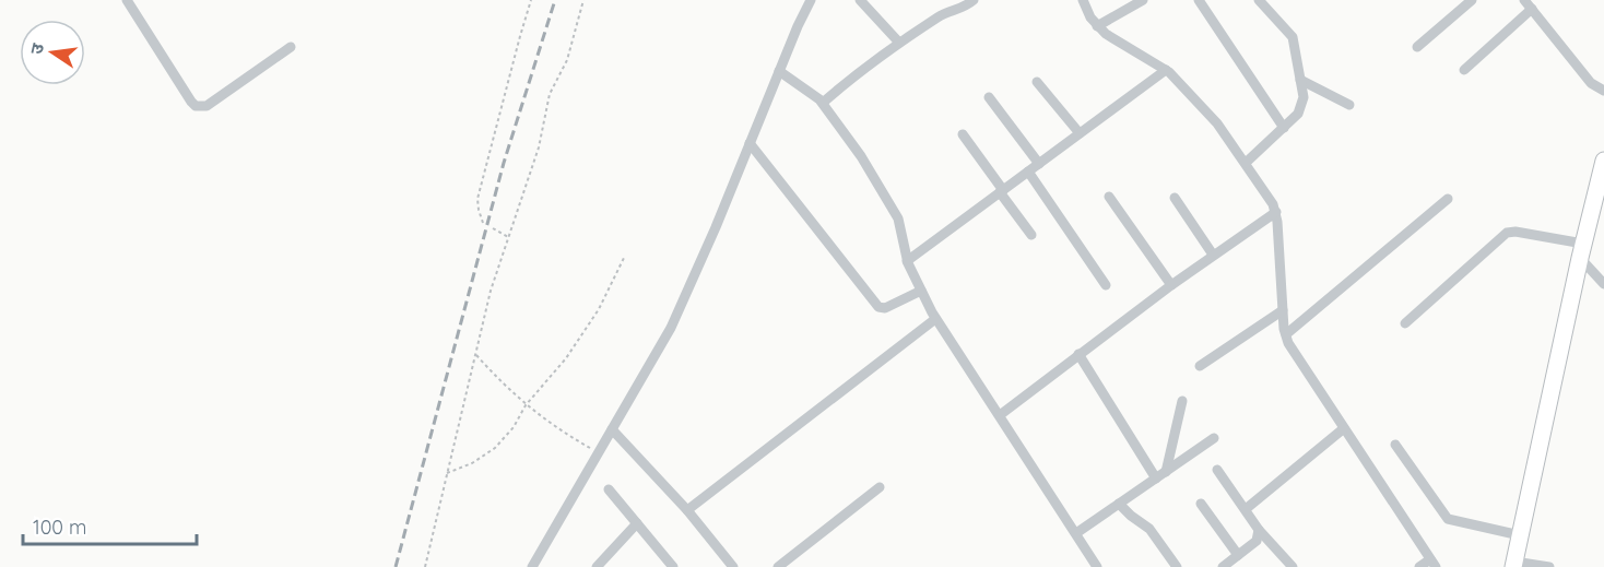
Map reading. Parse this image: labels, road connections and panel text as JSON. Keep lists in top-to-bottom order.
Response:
{
  "scale_bar": "100 m",
  "north": "left"
}
